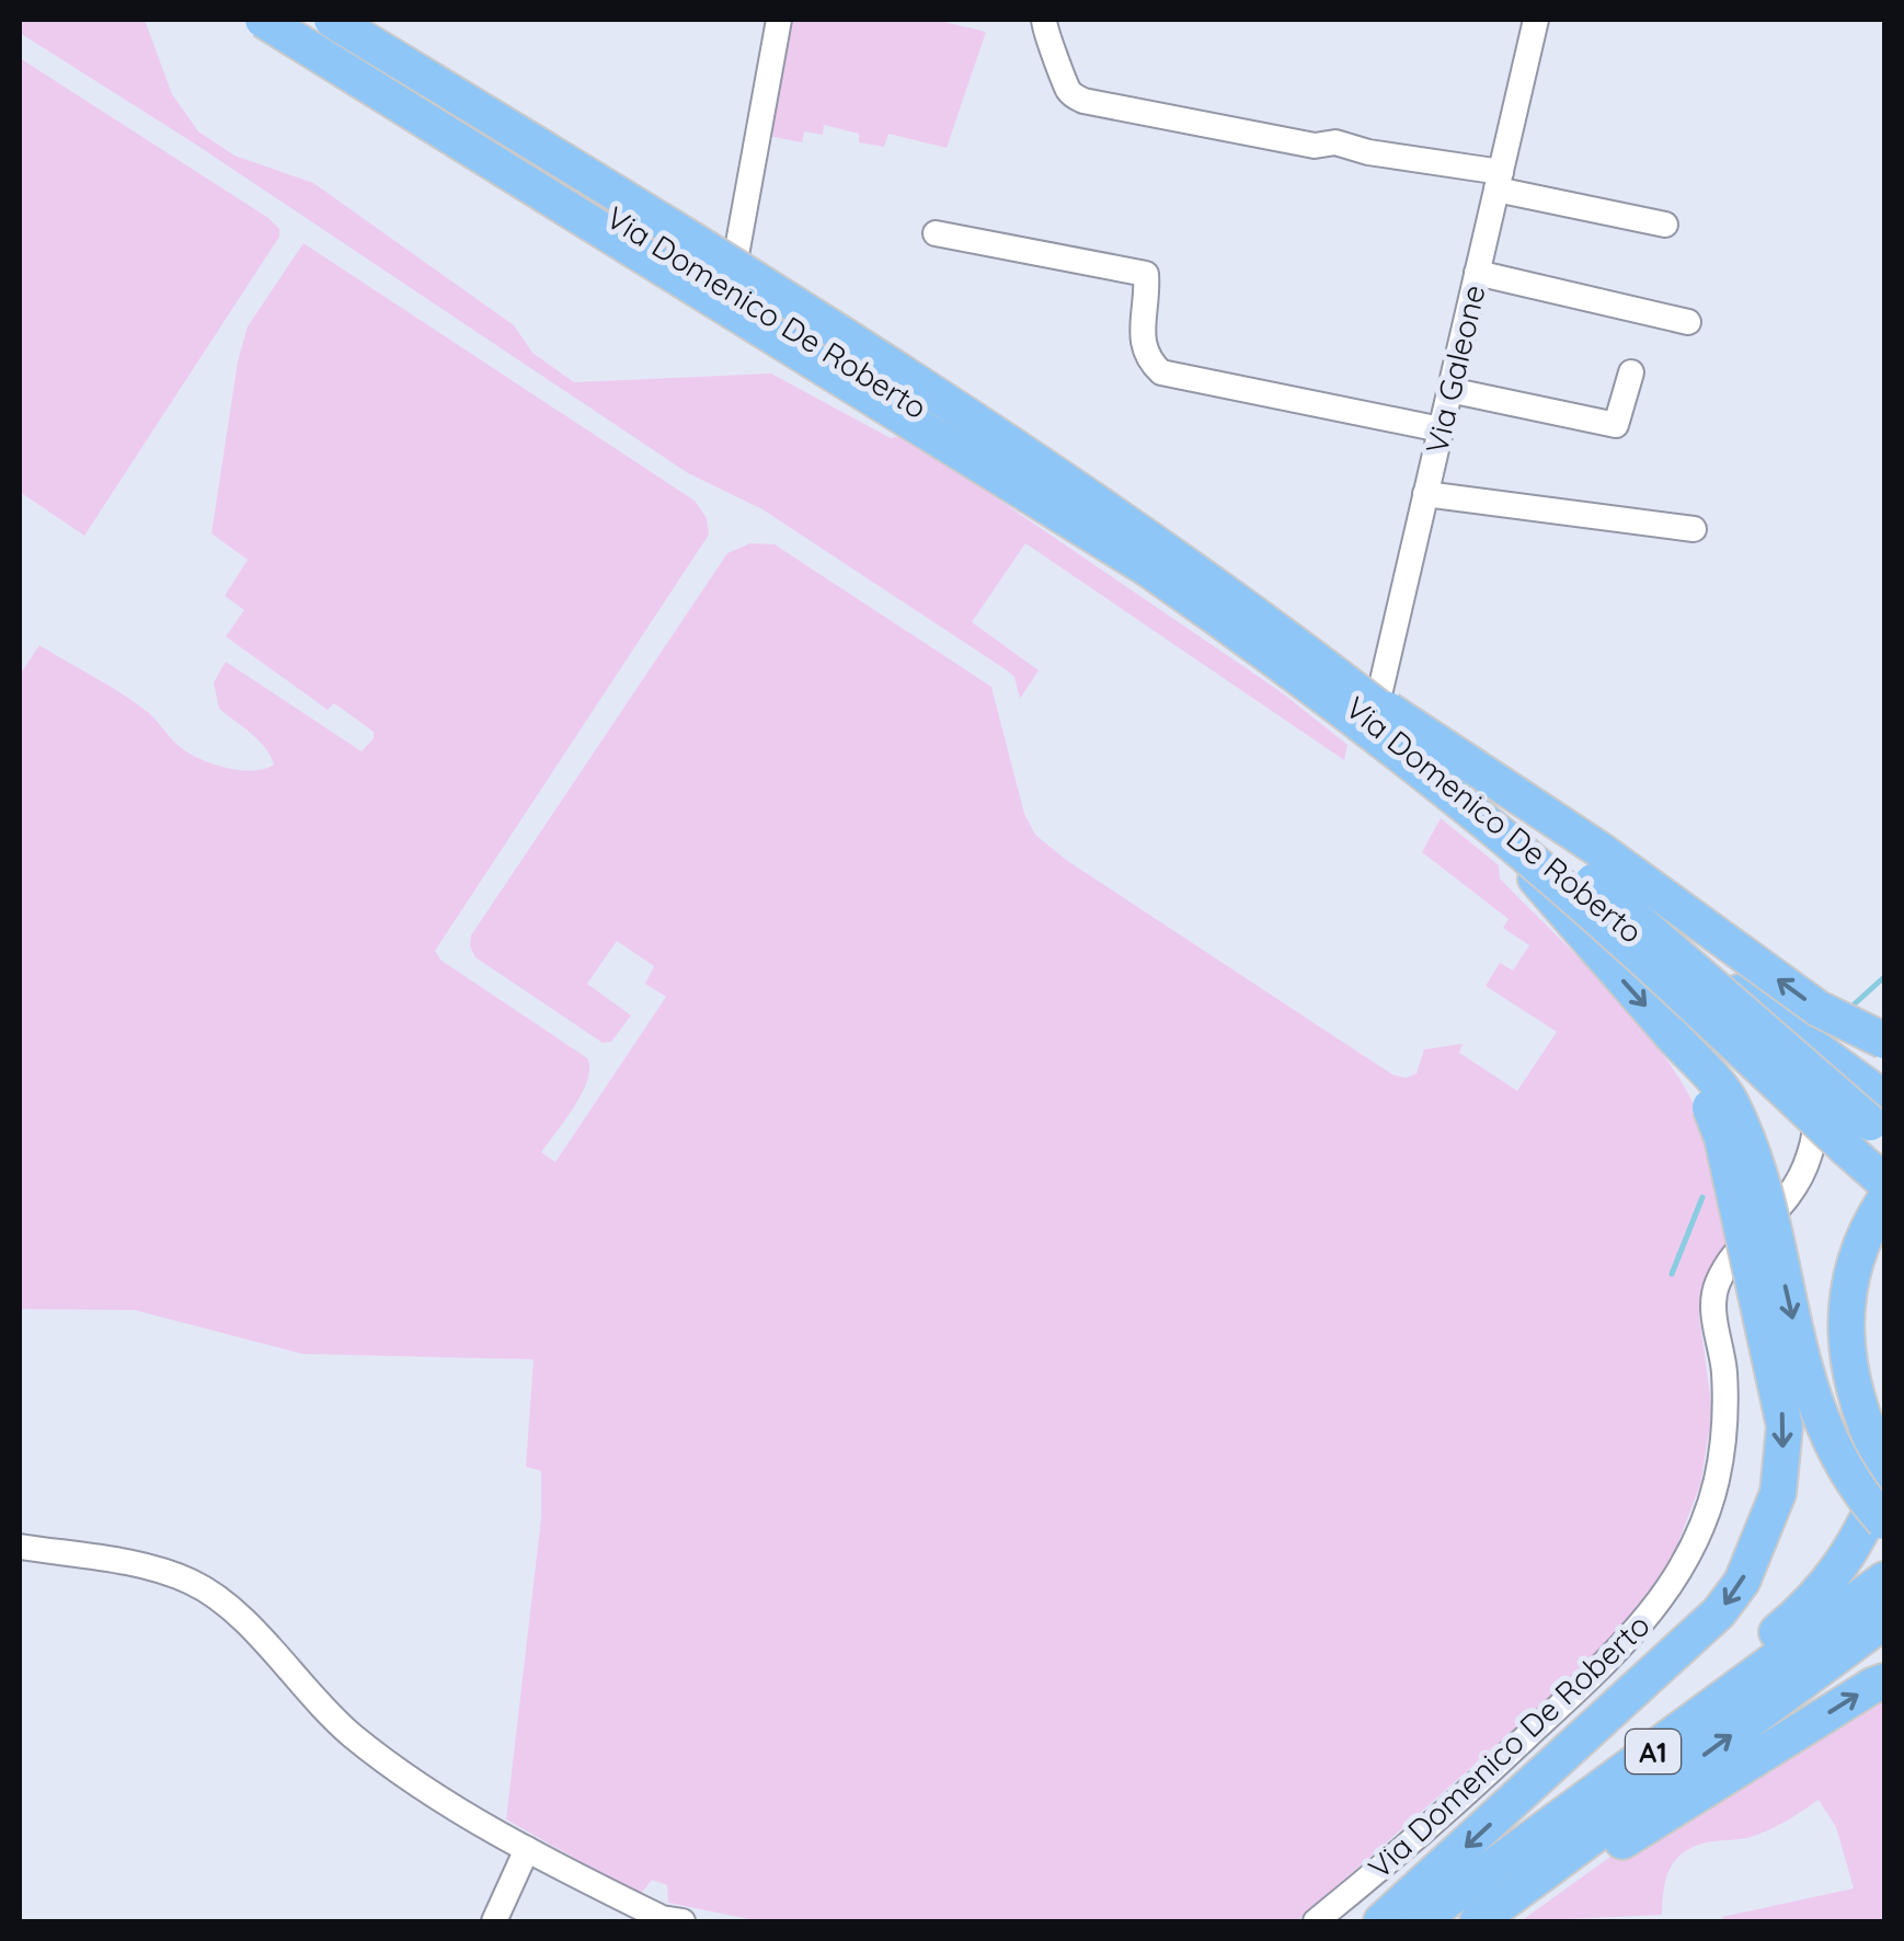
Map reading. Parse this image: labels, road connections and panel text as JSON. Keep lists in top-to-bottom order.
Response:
{
  "streets": {
    "highway": ["A1"],
    "street": ["Via Domenico De Roberto", "Via Galeone"]
  },
  "crossings": [
    ["Via Domenico De Roberto", "Via Galeone"]
  ]
}
